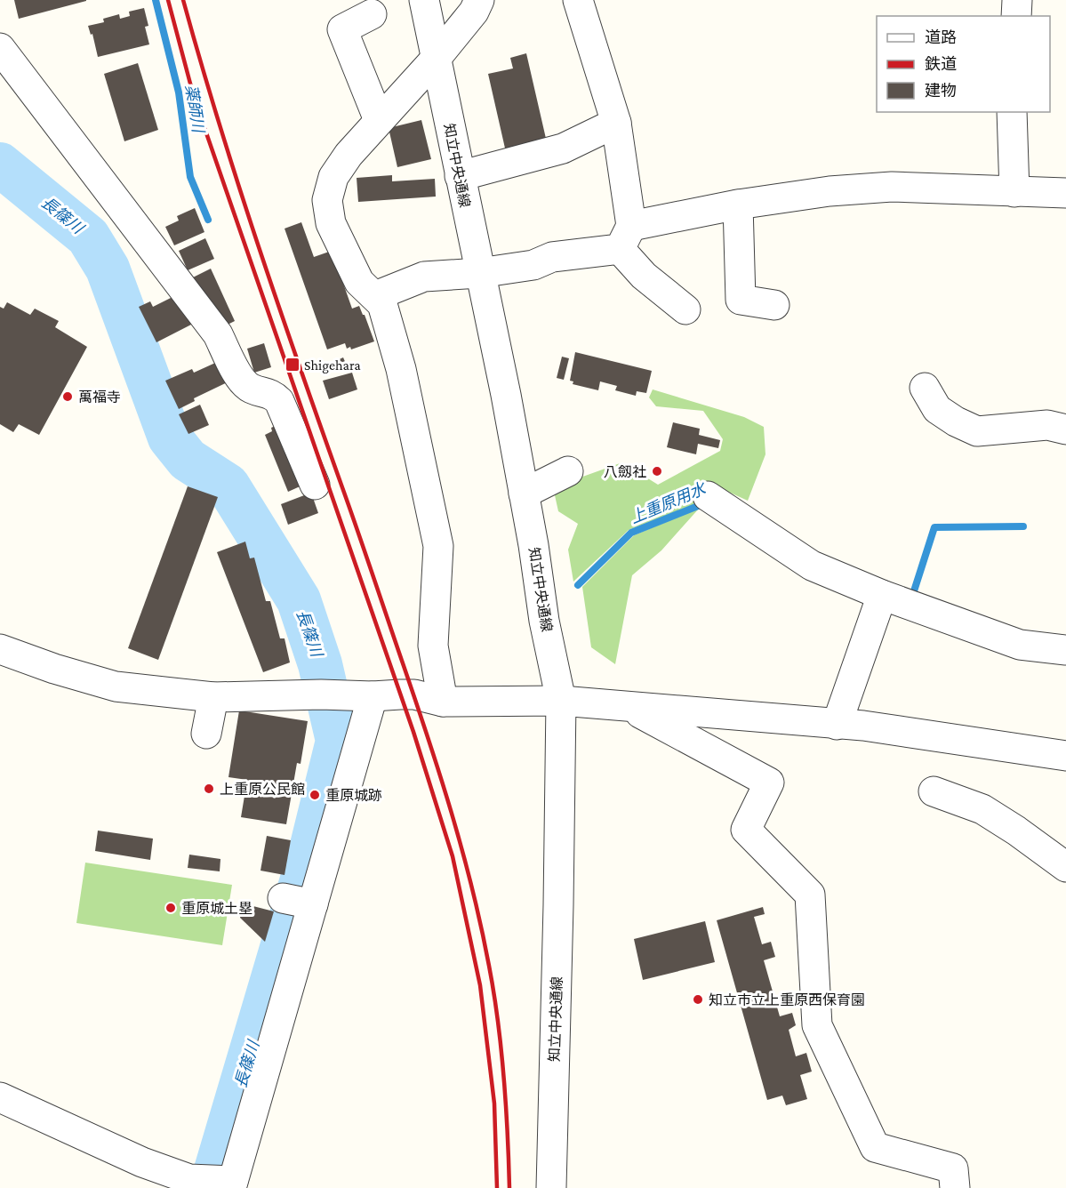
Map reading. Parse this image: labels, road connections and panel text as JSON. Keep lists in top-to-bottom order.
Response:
{
  "streets": {
    "street": ["知立中央通線"]
  },
  "water": ["薬師川", "長篠川", "上重原用水"],
  "places": {
    "transit": ["Shigehara"],
    "other": [
      "萬福寺",
      "八劔社",
      "上重原公民館",
      "重原城跡",
      "重原城土塁",
      "知立市立上重原西保育園"
    ]
  },
  "legend": ["道路", "鉄道", "建物"]
}
